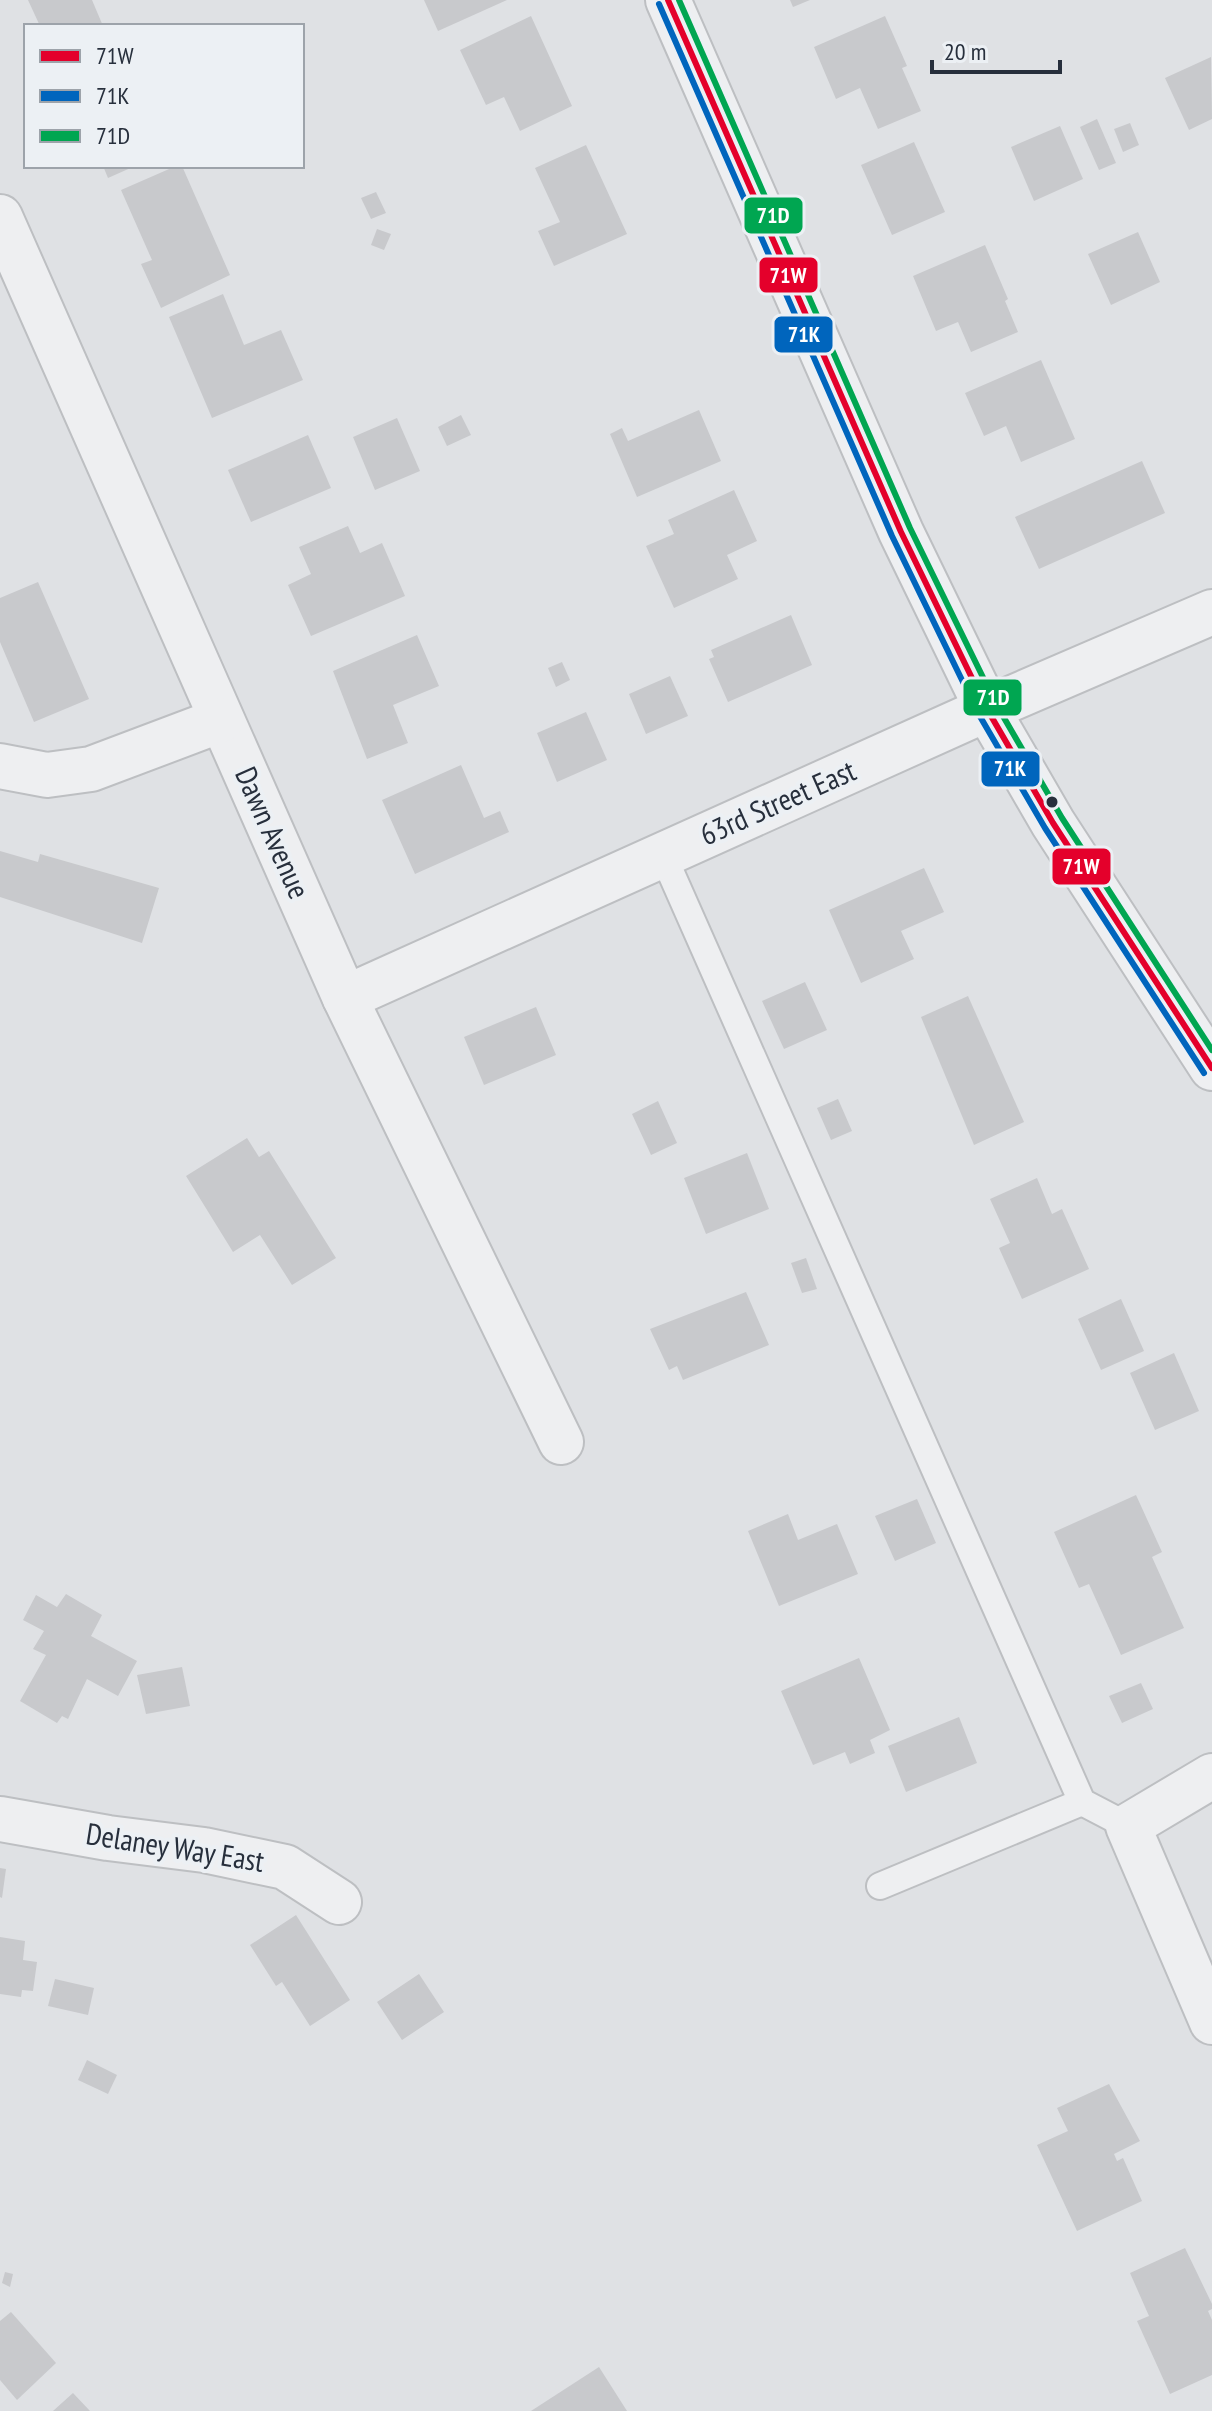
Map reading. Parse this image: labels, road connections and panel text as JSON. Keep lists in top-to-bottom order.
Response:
{
  "streets": {
    "street": ["63rd Street East", "Dawn Avenue", "Delaney Way East"]
  },
  "crossings": [
    ["63rd Street East", "Dawn Avenue"]
  ],
  "lines": ["transit line 71W", "transit line 71D", "transit line 71K"],
  "legend": ["71W", "71K", "71D"],
  "scale_bar": "20 m"
}
